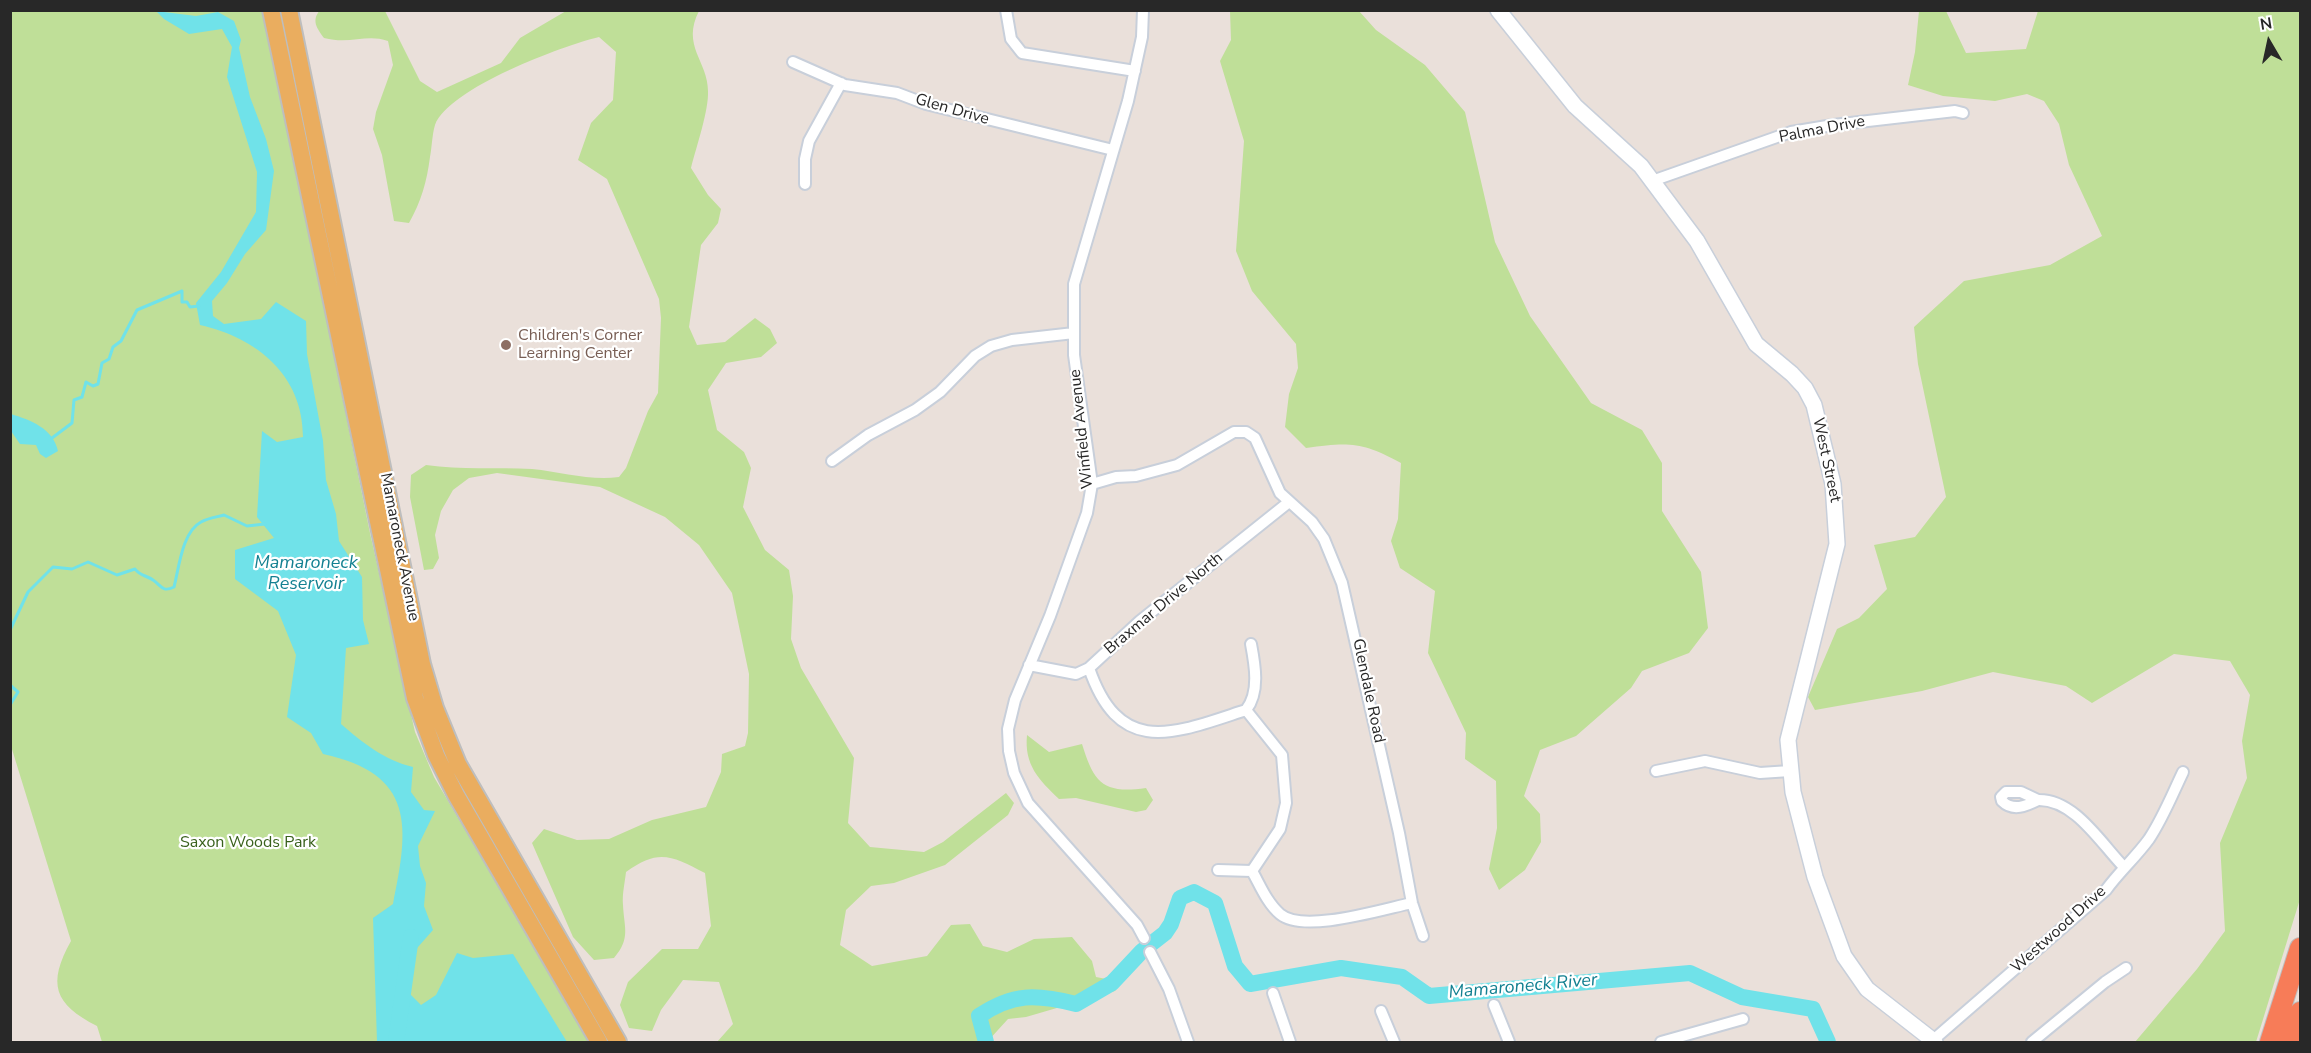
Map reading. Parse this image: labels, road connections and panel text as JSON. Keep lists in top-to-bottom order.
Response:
{
  "streets": {
    "main road": ["Mamaroneck Avenue"],
    "street": [
      "Glen Drive",
      "Palma Drive",
      "Winfield Avenue",
      "West Street",
      "Braxmar Drive North",
      "Glendale Road",
      "Westwood Drive"
    ]
  },
  "crossings": [
    ["Glen Drive", "Winfield Avenue"],
    ["Palma Drive", "West Street"],
    ["Winfield Avenue", "Braxmar Drive North"],
    ["Winfield Avenue", "Glendale Road"],
    ["West Street", "Westwood Drive"],
    ["Braxmar Drive North", "Glendale Road"]
  ],
  "water": ["Mamaroneck Reservoir", "Mamaroneck River"],
  "parks": ["Saxon Woods Park"],
  "places": ["Children's Corner Learning Center"],
  "north": "top"
}
